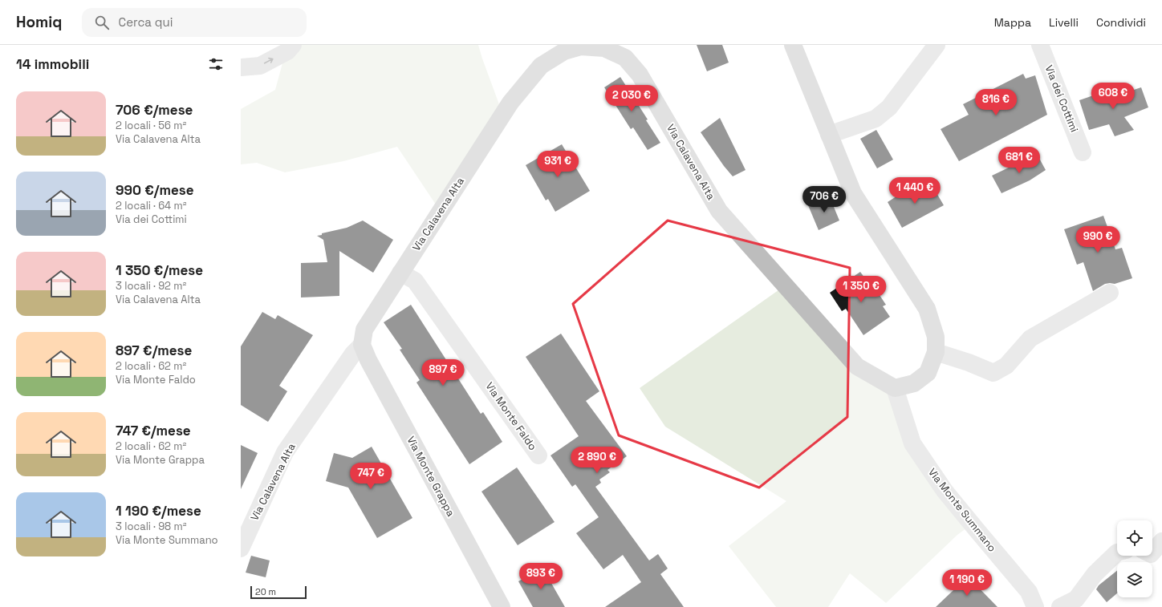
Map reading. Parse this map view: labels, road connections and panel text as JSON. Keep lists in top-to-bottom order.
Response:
{
  "streets": {
    "street": [
      "Via dei Cottimi",
      "Via Calavena Alta",
      "Via Monte Faldo",
      "Via Monte Grappa",
      "Via Monte Summano"
    ]
  },
  "crossings": [
    ["Via Calavena Alta", "Via Monte Faldo"],
    ["Via Calavena Alta", "Via Monte Grappa"],
    ["Via Calavena Alta", "Via Monte Summano"]
  ],
  "scale_bar": "20 m",
  "page": {
    "header": "Homiq",
    "search": "Cerca qui",
    "nav": ["Mappa", "Livelli", "Condividi"],
    "heading": "14 immobili",
    "price": [
      "608 €",
      "2 030 €",
      "816 €",
      "681 €",
      "931 €",
      "1 440 €",
      "706 €",
      "990 €",
      "1 350 €",
      "897 €",
      "2 890 €",
      "747 €",
      "893 €",
      "1 190 €"
    ],
    "list": [
      {
        "name": "706 €/mese",
        "note": "2 locali · 56 m² · Via Calavena Alta"
      },
      {
        "name": "990 €/mese",
        "note": "2 locali · 64 m² · Via dei Cottimi"
      },
      {
        "name": "1 350 €/mese",
        "note": "3 locali · 92 m² · Via Calavena Alta"
      },
      {
        "name": "897 €/mese",
        "note": "2 locali · 62 m² · Via Monte Faldo"
      },
      {
        "name": "747 €/mese",
        "note": "2 locali · 62 m² · Via Monte Grappa"
      },
      {
        "name": "1 190 €/mese",
        "note": "3 locali · 98 m² · Via Monte Summano"
      }
    ],
    "scale": "20 m"
  }
}
